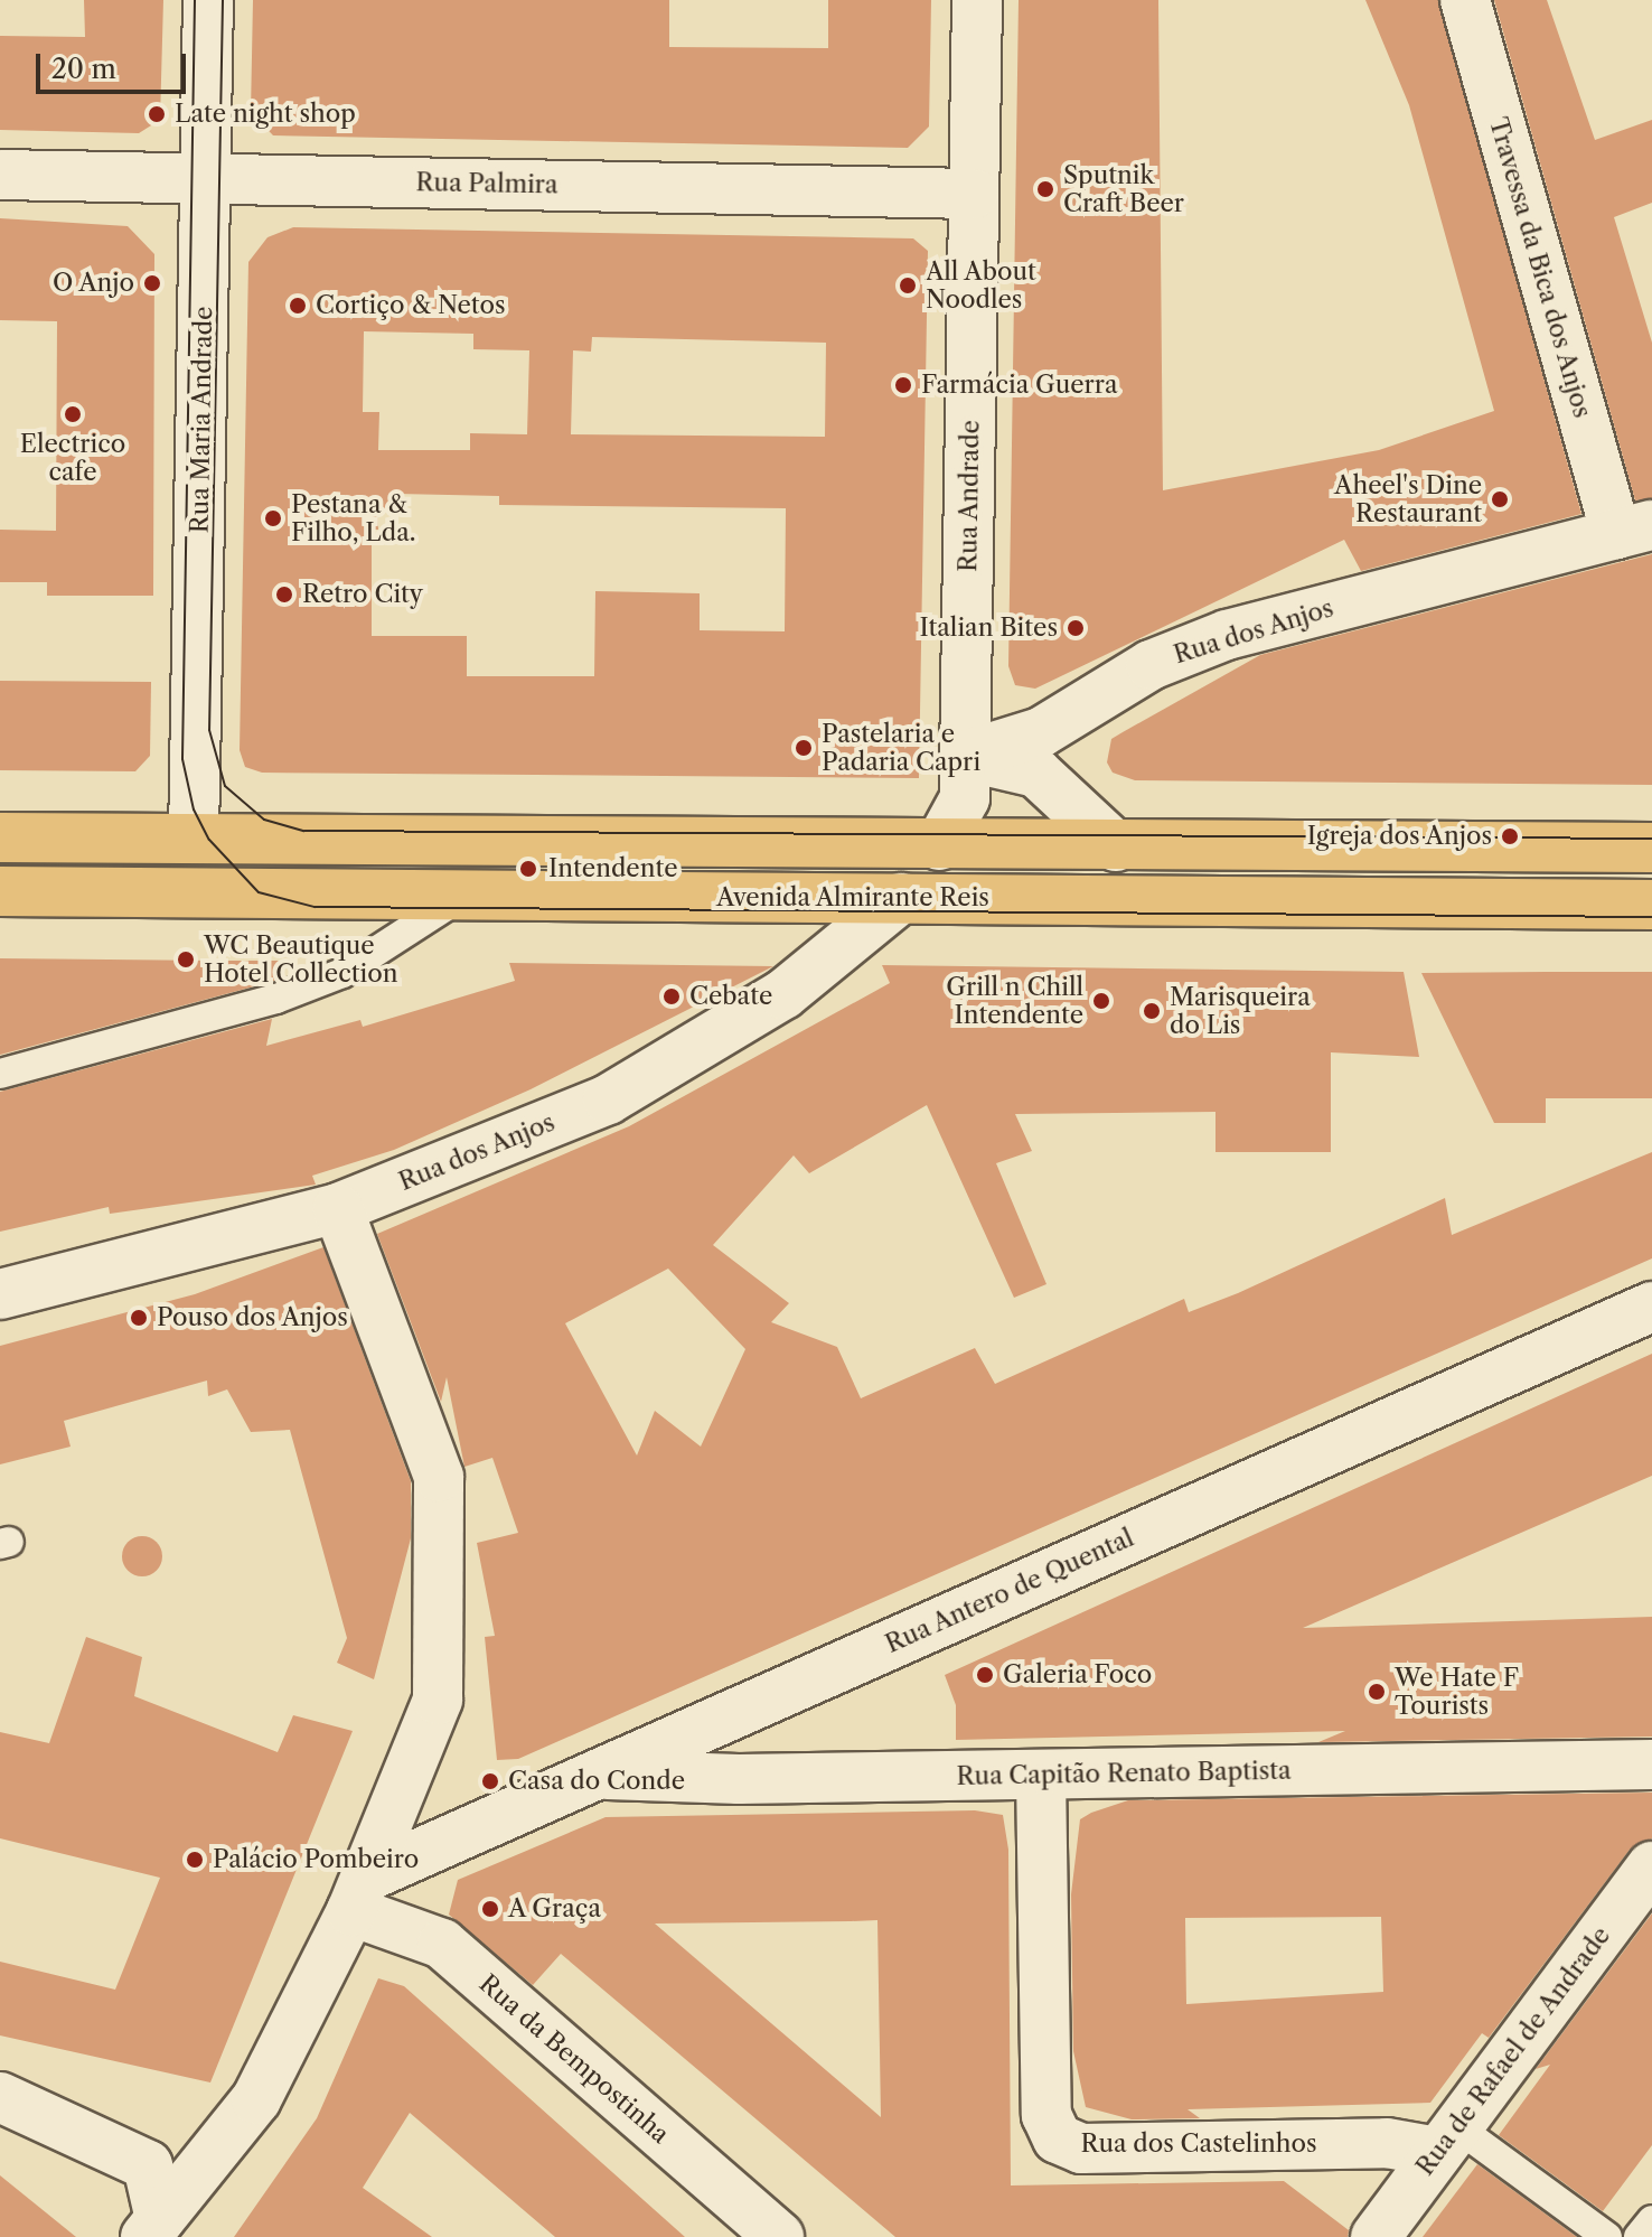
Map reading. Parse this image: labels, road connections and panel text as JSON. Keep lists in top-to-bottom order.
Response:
{
  "streets": {
    "main road": ["Avenida Almirante Reis"],
    "street": [
      "Rua Palmira",
      "Travessa da Bica dos Anjos",
      "Rua Maria Andrade",
      "Rua Andrade",
      "Rua dos Anjos",
      "Rua Antero de Quental",
      "Rua Capitão Renato Baptista",
      "Rua de Rafael de Andrade",
      "Rua da Bempostinha",
      "Rua dos Castelinhos"
    ]
  },
  "crossings": [
    ["Rua Palmira", "Rua Maria Andrade"],
    ["Rua Palmira", "Rua Andrade"],
    ["Travessa da Bica dos Anjos", "Rua dos Anjos"],
    ["Rua Andrade", "Rua dos Anjos"],
    ["Rua dos Anjos", "Avenida Almirante Reis"],
    ["Rua Antero de Quental", "Rua Capitão Renato Baptista"],
    ["Rua Antero de Quental", "Rua da Bempostinha"],
    ["Rua Capitão Renato Baptista", "Rua dos Castelinhos"],
    ["Rua de Rafael de Andrade", "Rua dos Castelinhos"]
  ],
  "places": [
    "Late night shop",
    "Sputnik Craft Beer",
    "O Anjo",
    "All About Noodles",
    "Cortiço & Netos",
    "Farmácia Guerra",
    "Electrico cafe",
    "Aheel's Dine Restaurant",
    "Pestana & Filho, Lda.",
    "Retro City",
    "Italian Bites",
    "Pastelaria e Padaria Capri",
    "Igreja dos Anjos",
    "Intendente",
    "WC Beautique Hotel Collection",
    "Cebate",
    "Grill n Chill Intendente",
    "Marisqueira do Lis",
    "Pouso dos Anjos",
    "Galeria Foco",
    "We Hate F Tourists",
    "Casa do Conde",
    "Palácio Pombeiro",
    "A Graça"
  ],
  "scale_bar": "20 m"
}
